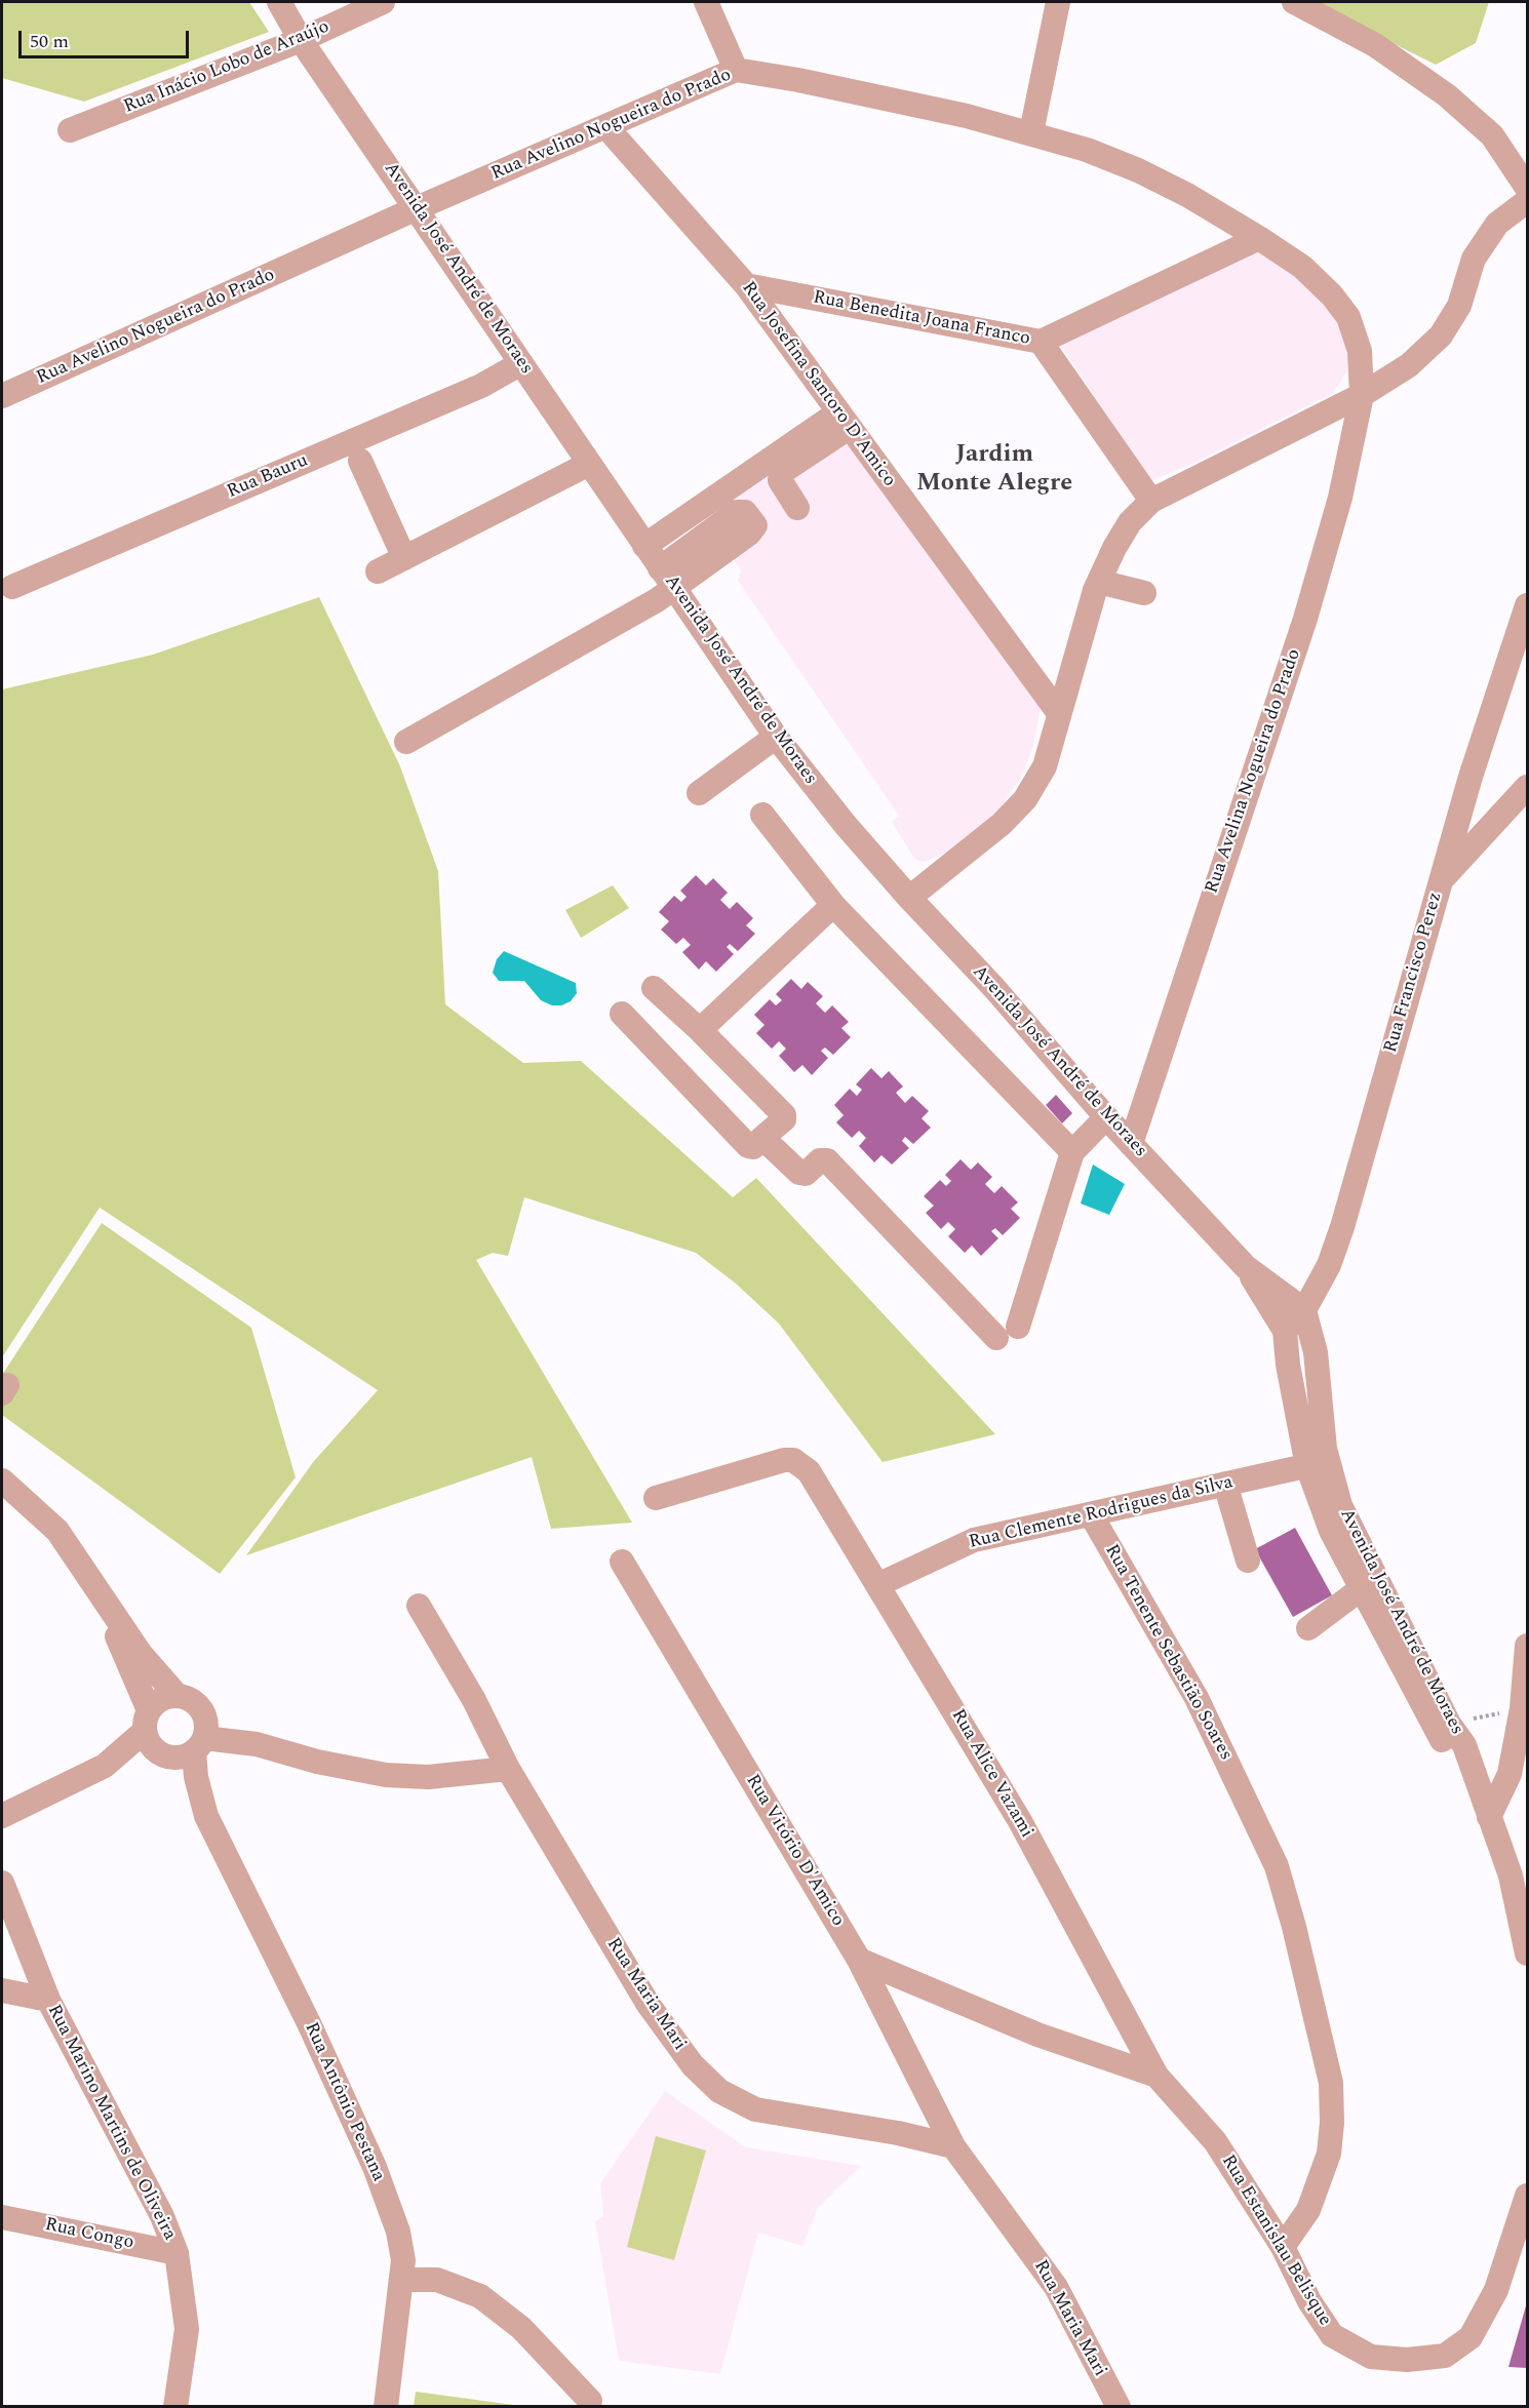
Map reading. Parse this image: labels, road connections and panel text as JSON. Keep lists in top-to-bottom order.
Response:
{
  "streets": {
    "street": [
      "Rua Inácio Lobo de Araújo",
      "Rua Avelino Nogueira do Prado",
      "Avenida José André de Moraes",
      "Rua Benedita Joana Franco",
      "Rua Josefina Santoro D'Amico",
      "Rua Bauru",
      "Rua Avelina Nogueira do Prado",
      "Rua Francisco Perez",
      "Rua Clemente Rodrigues da Silva",
      "Rua Tenente Sebastião Soares",
      "Rua Alice Vazami",
      "Rua Vitório D'Amico",
      "Rua Maria Mari",
      "Rua Antônio Pestana",
      "Rua Marino Martins de Oliveira",
      "Rua Congo",
      "Rua Estanislau Belisque"
    ]
  },
  "crossings": [
    ["Rua Inácio Lobo de Araújo", "Avenida José André de Moraes"],
    ["Rua Avelino Nogueira do Prado", "Avenida José André de Moraes"],
    ["Rua Avelino Nogueira do Prado", "Rua Benedita Joana Franco"],
    ["Rua Avelino Nogueira do Prado", "Rua Josefina Santoro D'Amico"],
    ["Rua Avelino Nogueira do Prado", "Rua Avelina Nogueira do Prado"],
    ["Avenida José André de Moraes", "Rua Bauru"],
    ["Avenida José André de Moraes", "Rua Avelina Nogueira do Prado"],
    ["Avenida José André de Moraes", "Rua Francisco Perez"],
    ["Avenida José André de Moraes", "Rua Clemente Rodrigues da Silva"],
    ["Rua Benedita Joana Franco", "Rua Josefina Santoro D'Amico"],
    ["Rua Clemente Rodrigues da Silva", "Rua Tenente Sebastião Soares"],
    ["Rua Clemente Rodrigues da Silva", "Rua Alice Vazami"],
    ["Rua Tenente Sebastião Soares", "Rua Estanislau Belisque"],
    ["Rua Alice Vazami", "Rua Estanislau Belisque"],
    ["Rua Vitório D'Amico", "Rua Maria Mari"],
    ["Rua Vitório D'Amico", "Rua Estanislau Belisque"],
    ["Rua Marino Martins de Oliveira", "Rua Congo"]
  ],
  "districts": ["Jardim Monte Alegre"],
  "scale_bar": "50 m"
}
